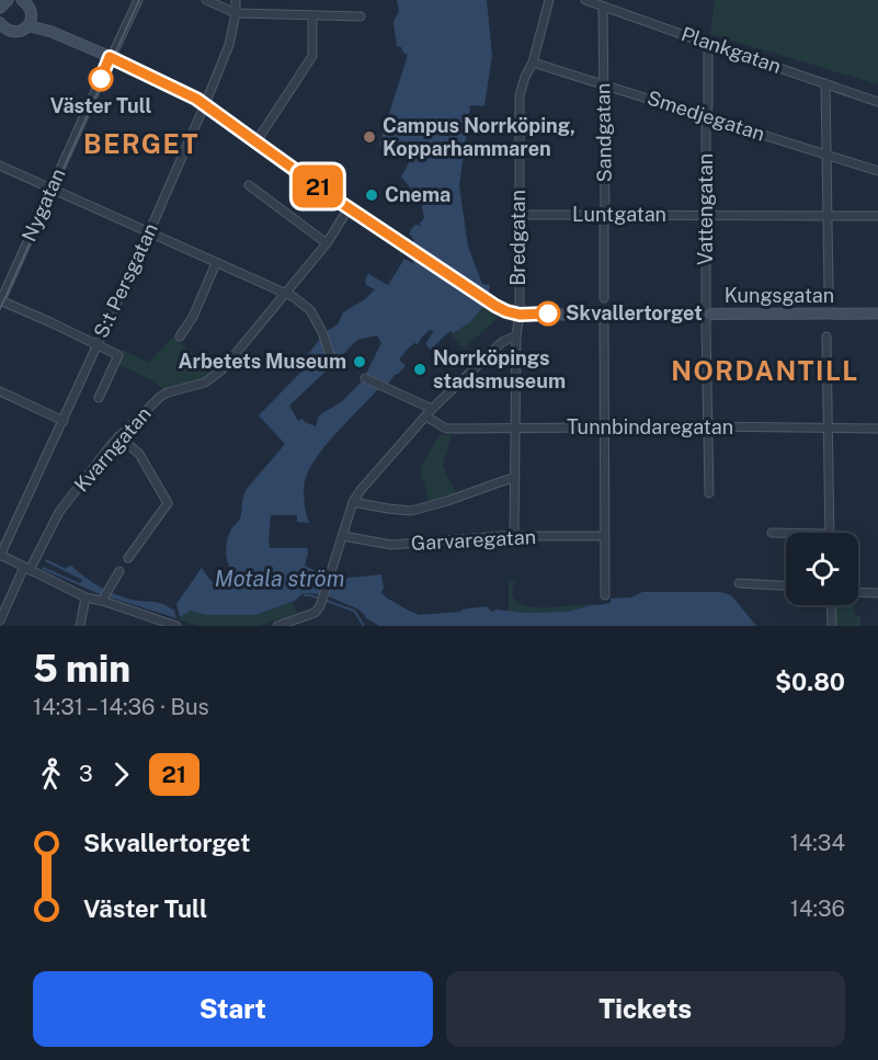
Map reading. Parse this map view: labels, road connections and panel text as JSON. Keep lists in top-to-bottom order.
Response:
{
  "streets": {
    "main road": ["Kungsgatan"],
    "street": [
      "Plankgatan",
      "Smedjegatan",
      "Sandgatan",
      "Nygatan",
      "Vattengatan",
      "Luntgatan",
      "Bredgatan",
      "S:t Persgatan",
      "Tunnbindaregatan",
      "Kvarngatan",
      "Garvaregatan"
    ]
  },
  "crossings": [
    ["Plankgatan", "Sandgatan"],
    ["Plankgatan", "Vattengatan"],
    ["Smedjegatan", "Sandgatan"],
    ["Smedjegatan", "Vattengatan"],
    ["Smedjegatan", "Bredgatan"],
    ["Sandgatan", "Luntgatan"],
    ["Nygatan", "Kungsgatan"],
    ["Vattengatan", "Luntgatan"],
    ["Vattengatan", "Kungsgatan"],
    ["Vattengatan", "Tunnbindaregatan"],
    ["Luntgatan", "Bredgatan"],
    ["Bredgatan", "Kungsgatan"],
    ["Bredgatan", "Tunnbindaregatan"],
    ["Bredgatan", "Garvaregatan"],
    ["S:t Persgatan", "Kungsgatan"],
    ["Kungsgatan", "Kvarngatan"]
  ],
  "districts": ["BERGET", "NORDANTILL"],
  "water": ["Motala ström"],
  "places": [
    "Väster Tull",
    "Campus Norrköping, Kopparhammaren",
    "Cnema",
    "Skvallertorget",
    "Arbetets Museum",
    "Norrköpings stadsmuseum"
  ],
  "lines": ["bus line 21"],
  "page": {
    "on_map": "21",
    "heading": ["5 min", "14:31 – 14:36 · Bus", "$0.80"],
    "legs": ["3", "21"],
    "list": [
      {
        "name": "Skvallertorget",
        "value": "14:34"
      },
      {
        "name": "Väster Tull",
        "value": "14:36"
      }
    ],
    "buttons": ["Start", "Tickets"]
  }
}
